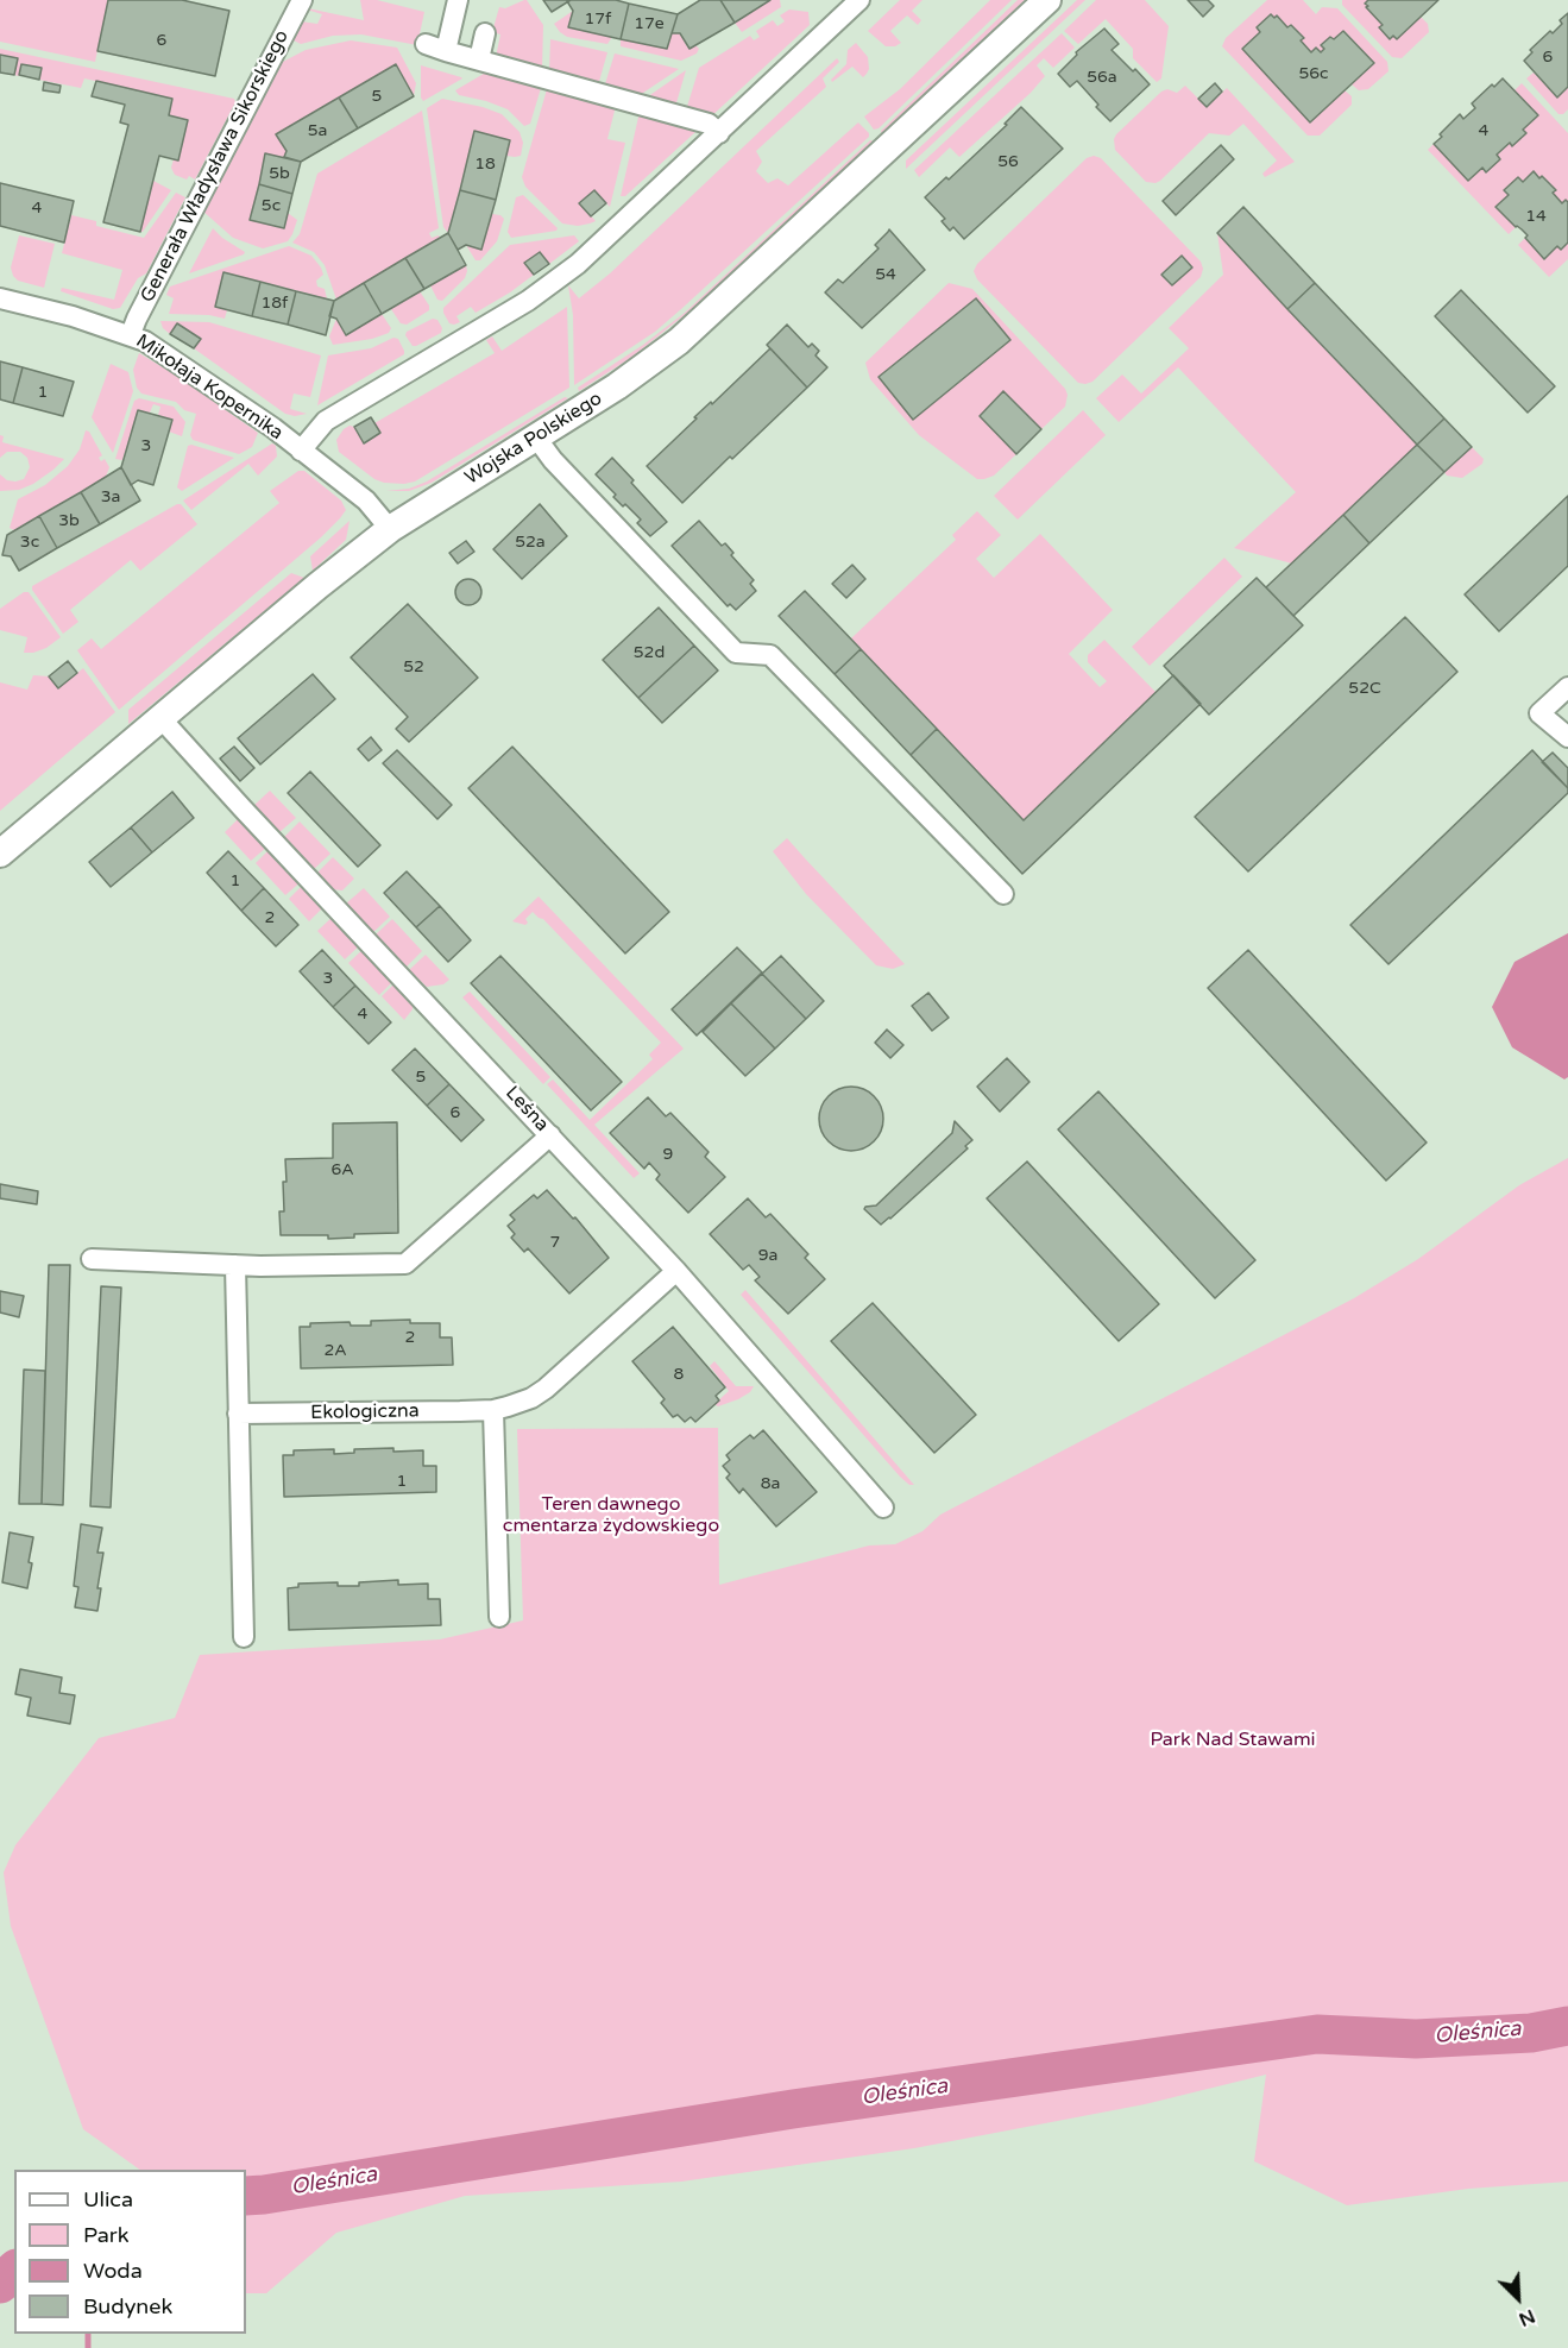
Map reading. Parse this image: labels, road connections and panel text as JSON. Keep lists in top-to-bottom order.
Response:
{
  "streets": {
    "main road": ["Wojska Polskiego"],
    "street": [
      "Generała Władysława Sikorskiego",
      "Mikołaja Kopernika",
      "Leśna",
      "Ekologiczna"
    ]
  },
  "crossings": [
    ["Generała Władysława Sikorskiego", "Mikołaja Kopernika"],
    ["Mikołaja Kopernika", "Wojska Polskiego"],
    ["Wojska Polskiego", "Leśna"],
    ["Leśna", "Ekologiczna"]
  ],
  "water": ["Oleśnica"],
  "parks": ["Teren dawnego cmentarza żydowskiego", "Park Nad Stawami"],
  "house_numbers": [
    "17f",
    "17e",
    "6",
    "6",
    "56c",
    "56a",
    "5",
    "5a",
    "4",
    "56",
    "18",
    "5b",
    "5c",
    "4",
    "14",
    "54",
    "18f",
    "1",
    "3",
    "3a",
    "3b",
    "3c",
    "52a",
    "52d",
    "52",
    "52C",
    "1",
    "2",
    "3",
    "4",
    "5",
    "6",
    "9",
    "6A",
    "7",
    "9a",
    "2",
    "2A",
    "8",
    "1",
    "8a"
  ],
  "legend": [
    "Ulica",
    "Park",
    "Woda",
    "Budynek"
  ],
  "north": "bottom right"
}
